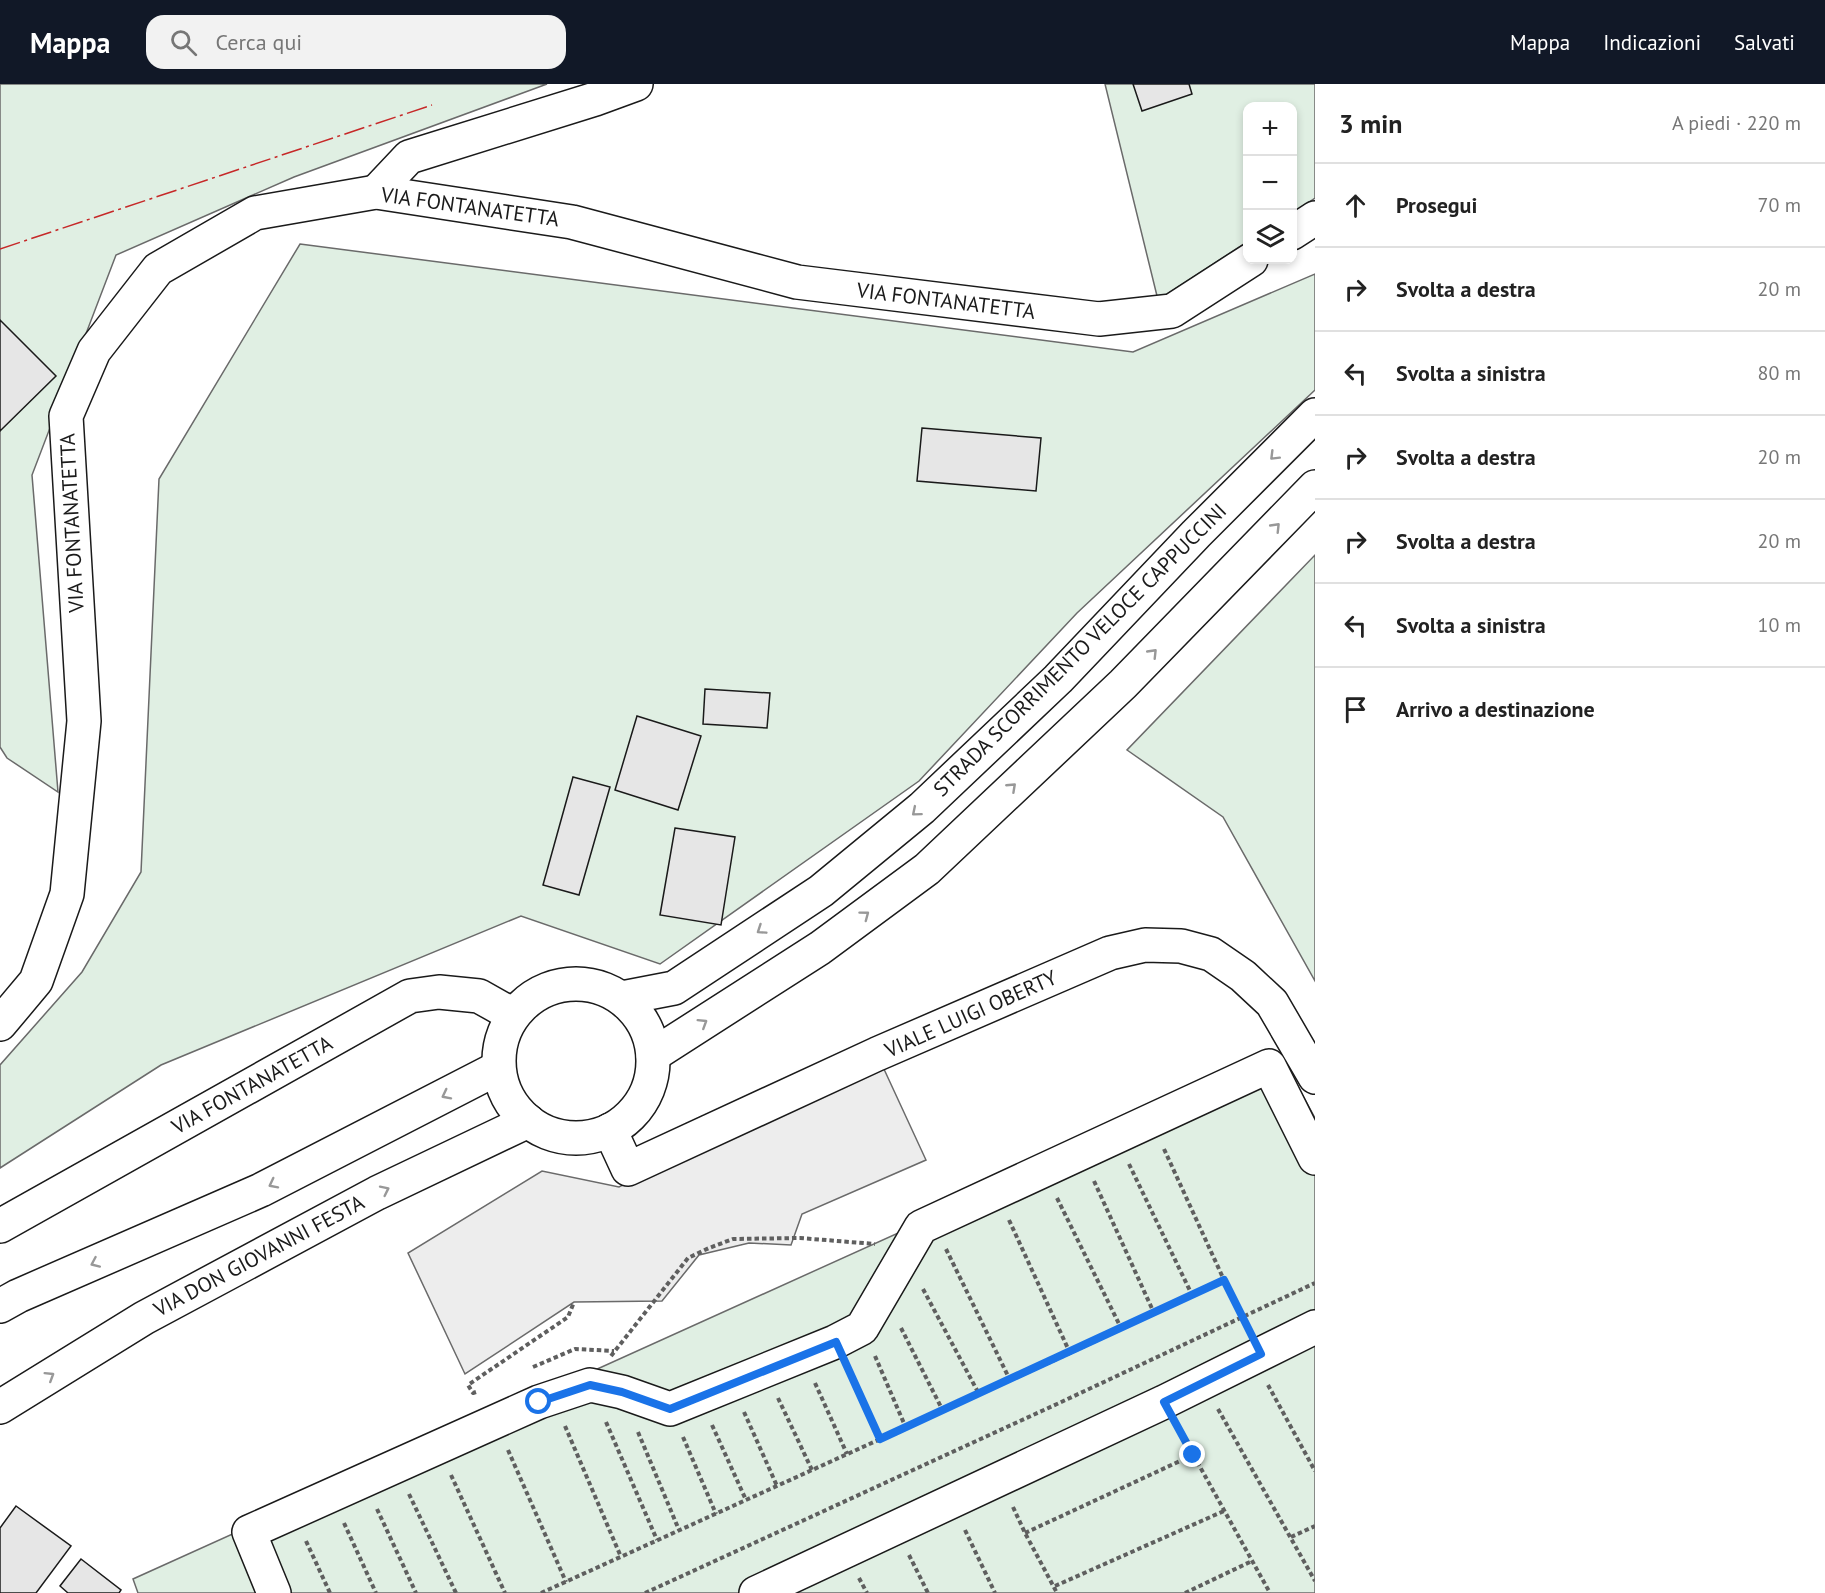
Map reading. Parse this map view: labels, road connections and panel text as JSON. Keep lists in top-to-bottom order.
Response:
{
  "streets": {
    "street": [
      "VIA FONTANATETTA",
      "STRADA SCORRIMENTO VELOCE CAPPUCCINI",
      "VIALE LUIGI OBERTY",
      "VIA DON GIOVANNI FESTA"
    ]
  },
  "crossings": [
    ["VIA FONTANATETTA", "STRADA SCORRIMENTO VELOCE CAPPUCCINI"],
    ["VIA FONTANATETTA", "VIALE LUIGI OBERTY"],
    ["VIA FONTANATETTA", "VIA DON GIOVANNI FESTA"],
    ["STRADA SCORRIMENTO VELOCE CAPPUCCINI", "VIALE LUIGI OBERTY"],
    ["STRADA SCORRIMENTO VELOCE CAPPUCCINI", "VIA DON GIOVANNI FESTA"],
    ["VIALE LUIGI OBERTY", "VIA DON GIOVANNI FESTA"]
  ],
  "page": {
    "header": "Mappa",
    "search": "Cerca qui",
    "nav": ["Mappa", "Indicazioni", "Salvati"],
    "heading": ["3 min", "A piedi · 220 m"],
    "map_buttons": ["+", "−"],
    "list": [
      ["Prosegui", "70 m"],
      ["Svolta a destra", "20 m"],
      ["Svolta a sinistra", "80 m"],
      ["Svolta a destra", "20 m"],
      ["Svolta a destra", "20 m"],
      ["Svolta a sinistra", "10 m"],
      "Arrivo a destinazione"
    ]
  }
}
